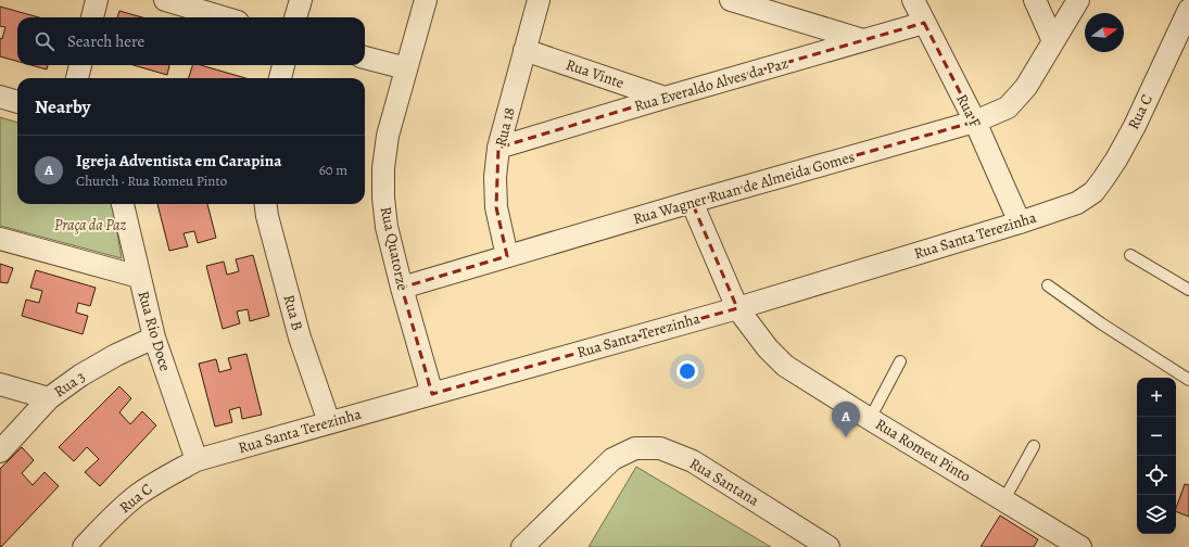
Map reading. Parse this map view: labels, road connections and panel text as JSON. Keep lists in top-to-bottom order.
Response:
{
  "streets": {
    "street": [
      "Rua Vinte",
      "Rua Everaldo Alves da Paz",
      "Rua F",
      "Rua C",
      "Rua 18",
      "Rua Wagner Ruan de Almeida Gomes",
      "Rua Santa Terezinha",
      "Rua Quatorze",
      "Rua B",
      "Rua Rio Doce",
      "Rua 3",
      "Rua Romeu Pinto",
      "Rua Santana"
    ]
  },
  "crossings": [
    ["Rua Vinte", "Rua Everaldo Alves da Paz"],
    ["Rua Vinte", "Rua 18"],
    ["Rua Everaldo Alves da Paz", "Rua F"],
    ["Rua Everaldo Alves da Paz", "Rua 18"],
    ["Rua F", "Rua Wagner Ruan de Almeida Gomes"],
    ["Rua F", "Rua Santa Terezinha"],
    ["Rua C", "Rua Santa Terezinha"],
    ["Rua C", "Rua Rio Doce"],
    ["Rua 18", "Rua Wagner Ruan de Almeida Gomes"],
    ["Rua Wagner Ruan de Almeida Gomes", "Rua Quatorze"],
    ["Rua Wagner Ruan de Almeida Gomes", "Rua Romeu Pinto"],
    ["Rua Santa Terezinha", "Rua Quatorze"],
    ["Rua Santa Terezinha", "Rua B"],
    ["Rua Santa Terezinha", "Rua Rio Doce"],
    ["Rua Santa Terezinha", "Rua Romeu Pinto"],
    ["Rua Rio Doce", "Rua 3"]
  ],
  "parks": ["Praça da Paz"],
  "north": "right",
  "page": {
    "search": "Search here",
    "heading": "Nearby",
    "list": [
      {
        "mark": "A",
        "name": "Igreja Adventista em Carapina",
        "note": "Church · Rua Romeu Pinto",
        "value": "60 m"
      }
    ],
    "map_buttons": ["+", "−"],
    "pins": "A"
  }
}
